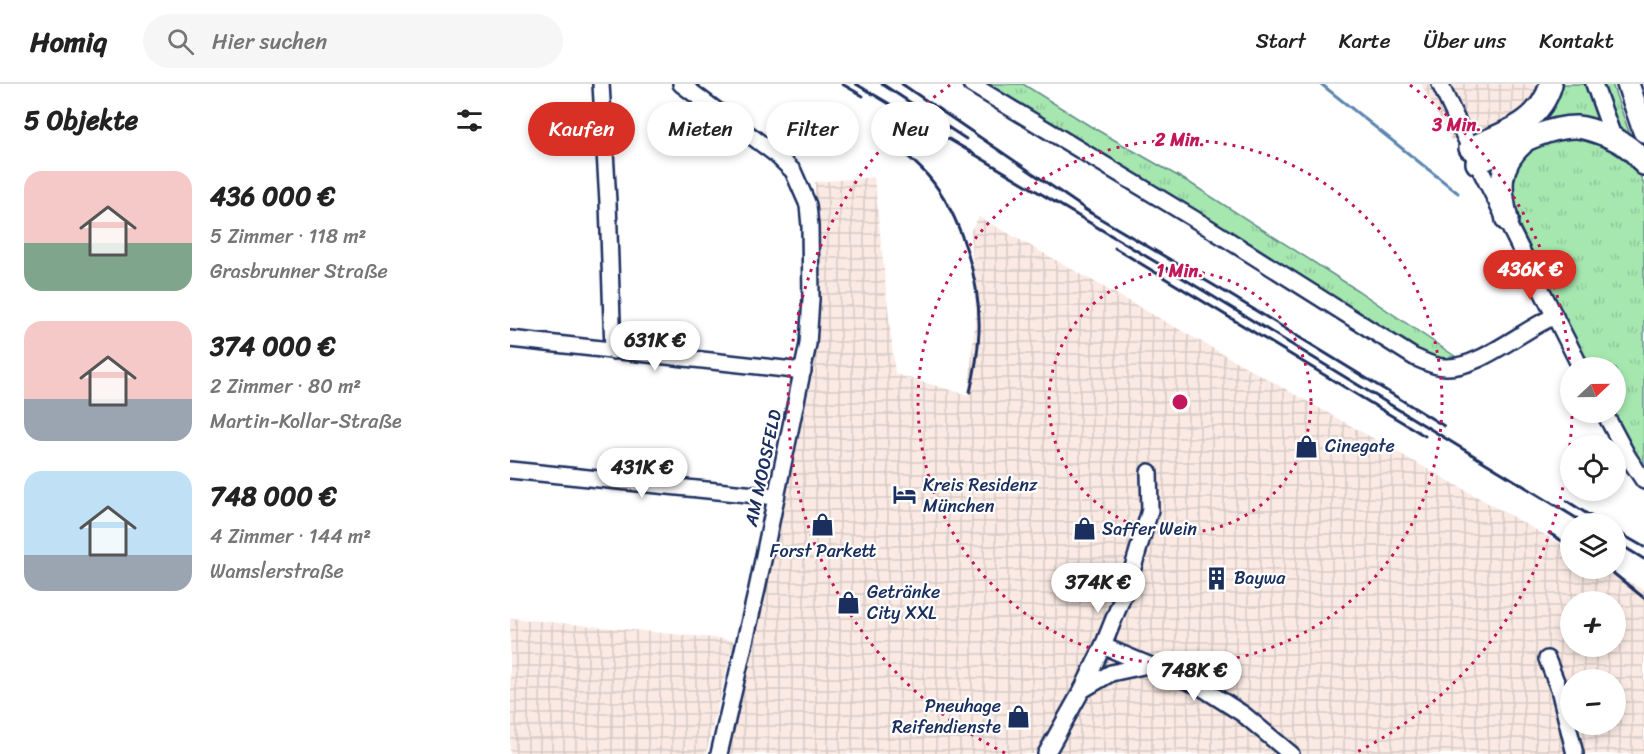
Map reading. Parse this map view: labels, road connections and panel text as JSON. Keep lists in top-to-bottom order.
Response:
{
  "streets": {
    "street": ["AM MOOSFELD"]
  },
  "places": {
    "shop": [
      "Cinegate",
      "Forst Parkett",
      "Saffer Wein",
      "Getränke City XXL",
      "Pneuhage Reifendienste"
    ],
    "hotel": ["Kreis Residenz München"],
    "building": ["Baywa"]
  },
  "north": "right",
  "page": {
    "header": "Homiq",
    "search": "Hier suchen",
    "nav": [
      "Start",
      "Karte",
      "Über uns",
      "Kontakt"
    ],
    "heading": "5 Objekte",
    "chip": [
      "Kaufen",
      "Mieten",
      "Filter",
      "Neu"
    ],
    "list": [
      {
        "name": "436 000 €",
        "note": "5 Zimmer · 118 m² · Grasbrunner Straße"
      },
      {
        "name": "374 000 €",
        "note": "2 Zimmer · 80 m² · Martin-Kollar-Straße"
      },
      {
        "name": "748 000 €",
        "note": "4 Zimmer · 144 m² · Wamslerstraße"
      }
    ],
    "price": [
      "436K €",
      "631K €",
      "431K €",
      "374K €",
      "748K €"
    ],
    "map_buttons": ["+", "−"]
  },
  "rings": ["3 Min.", "2 Min.", "1 Min."]
}
